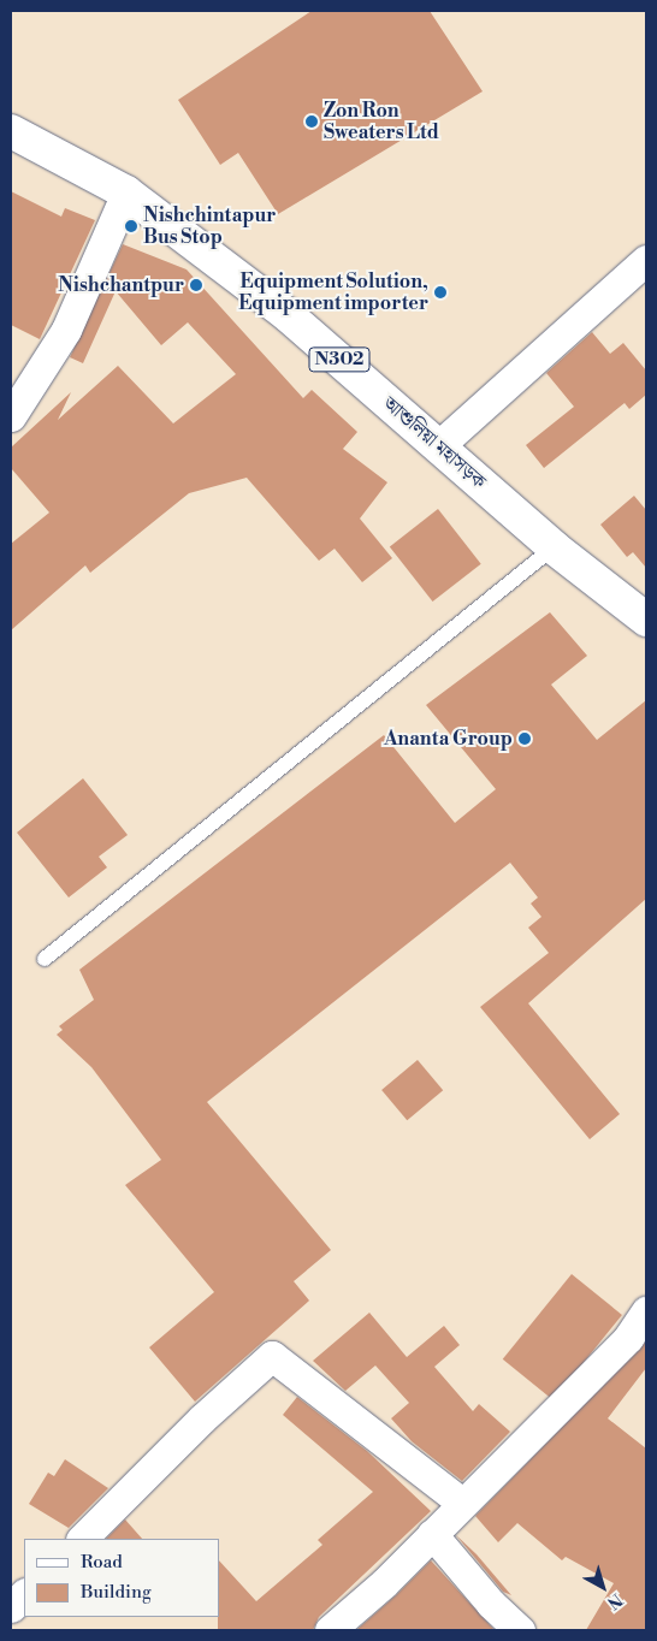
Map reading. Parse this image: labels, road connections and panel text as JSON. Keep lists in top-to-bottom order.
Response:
{
  "streets": {
    "highway": ["N302", "আশুলিয়া মহাসড়ক"]
  },
  "places": [
    "Zon Ron Sweaters Ltd",
    "Nishchintapur Bus Stop",
    "Nishchantpur",
    "Equipment Solution, Equipment importer",
    "Ananta Group"
  ],
  "legend": ["Road", "Building"],
  "north": "bottom right"
}
